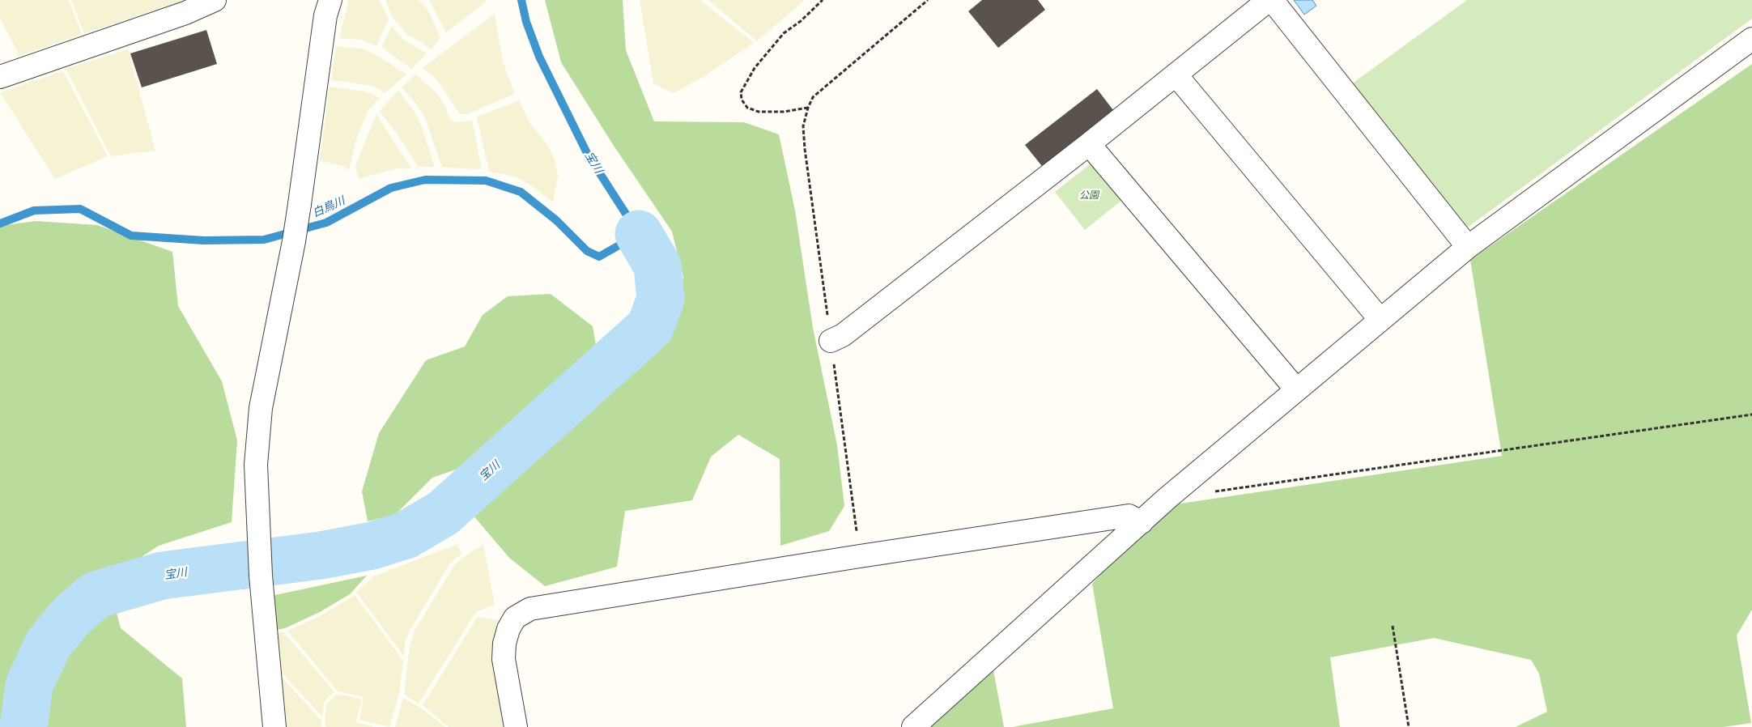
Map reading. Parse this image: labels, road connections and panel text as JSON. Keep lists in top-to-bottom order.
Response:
{
  "water": ["宝川", "白鳥川"],
  "parks": ["公園"]
}
